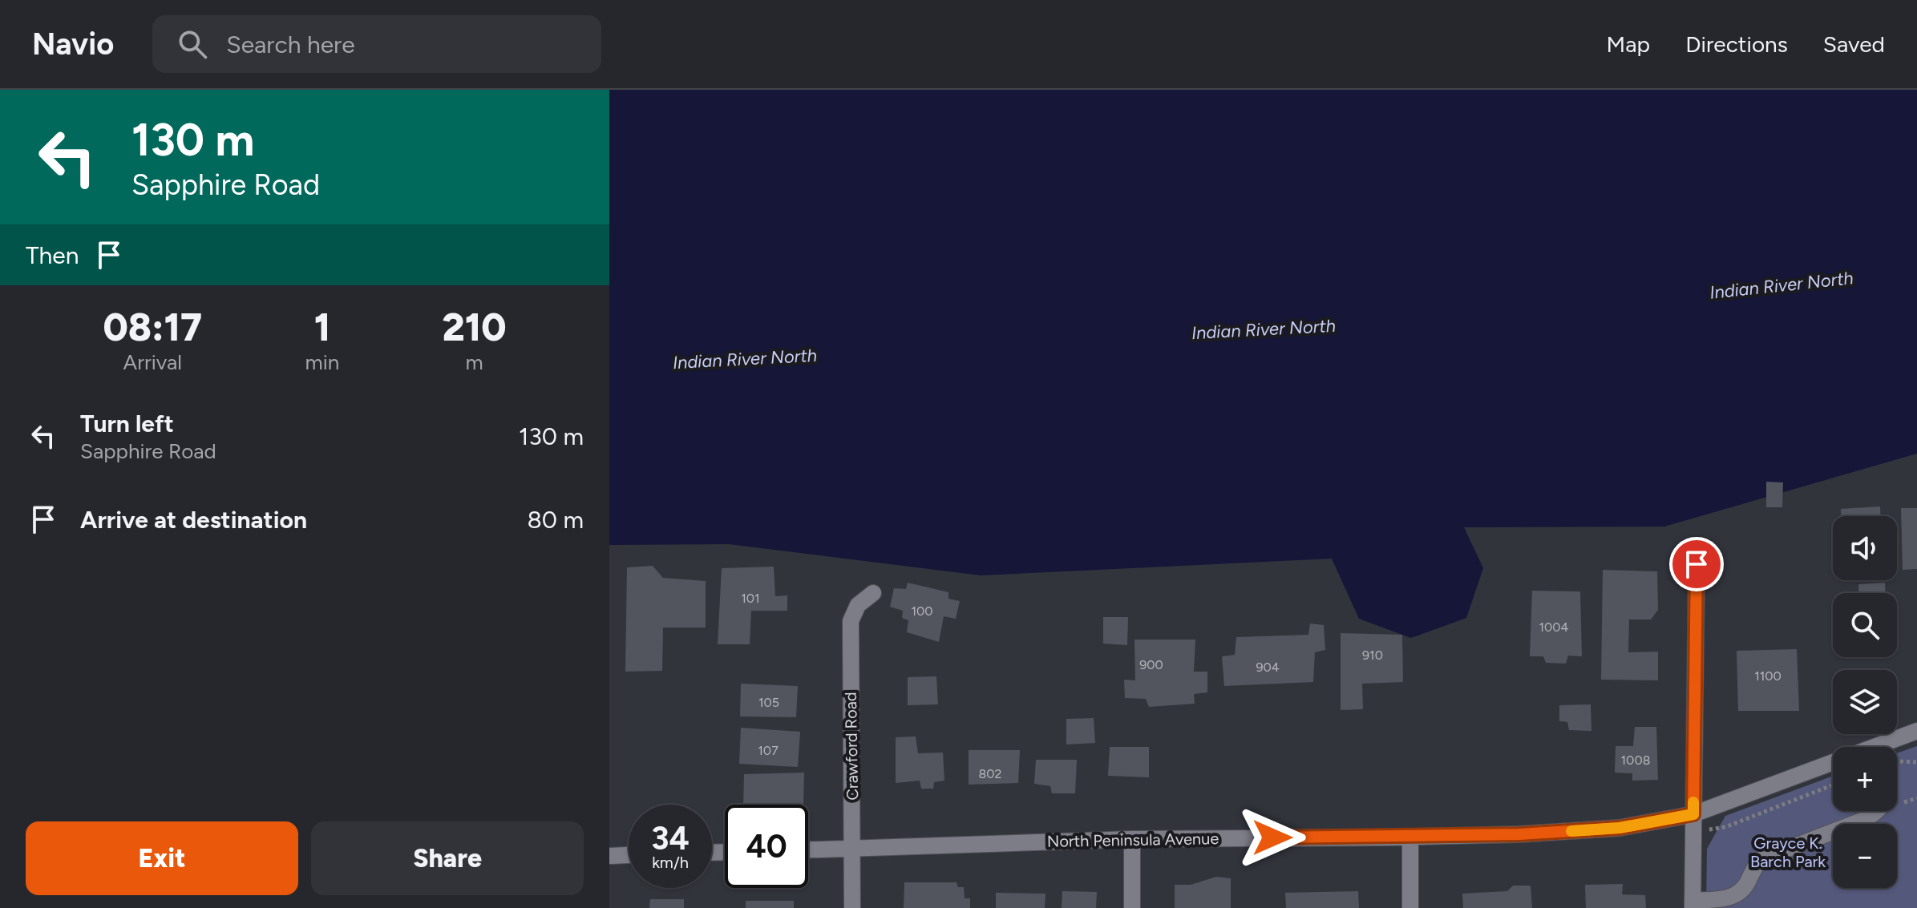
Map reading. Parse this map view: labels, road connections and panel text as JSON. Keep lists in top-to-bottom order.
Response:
{
  "streets": {
    "street": ["Crawford Road", "North Peninsula Avenue"]
  },
  "crossings": [
    ["Crawford Road", "North Peninsula Avenue"]
  ],
  "water": ["Indian River North"],
  "parks": ["Grayce K. Barch Park"],
  "house_numbers": [
    "101",
    "100",
    "1004",
    "910",
    "900",
    "904",
    "1100",
    "105",
    "107",
    "1008",
    "802"
  ],
  "page": {
    "header": "Navio",
    "search": "Search here",
    "nav": ["Map", "Directions", "Saved"],
    "turn": ["130 m", "Sapphire Road"],
    "then": "Then",
    "eta": [
      "08:17",
      "Arrival",
      "1",
      "min",
      "210",
      "m"
    ],
    "list": [
      {
        "name": "Turn left",
        "note": "Sapphire Road",
        "value": "130 m"
      },
      {
        "name": "Arrive at destination",
        "value": "80 m"
      }
    ],
    "map_buttons": ["+", "−"],
    "speed": "34 km/h",
    "limit": "40",
    "buttons": ["Exit", "Share"]
  }
}
